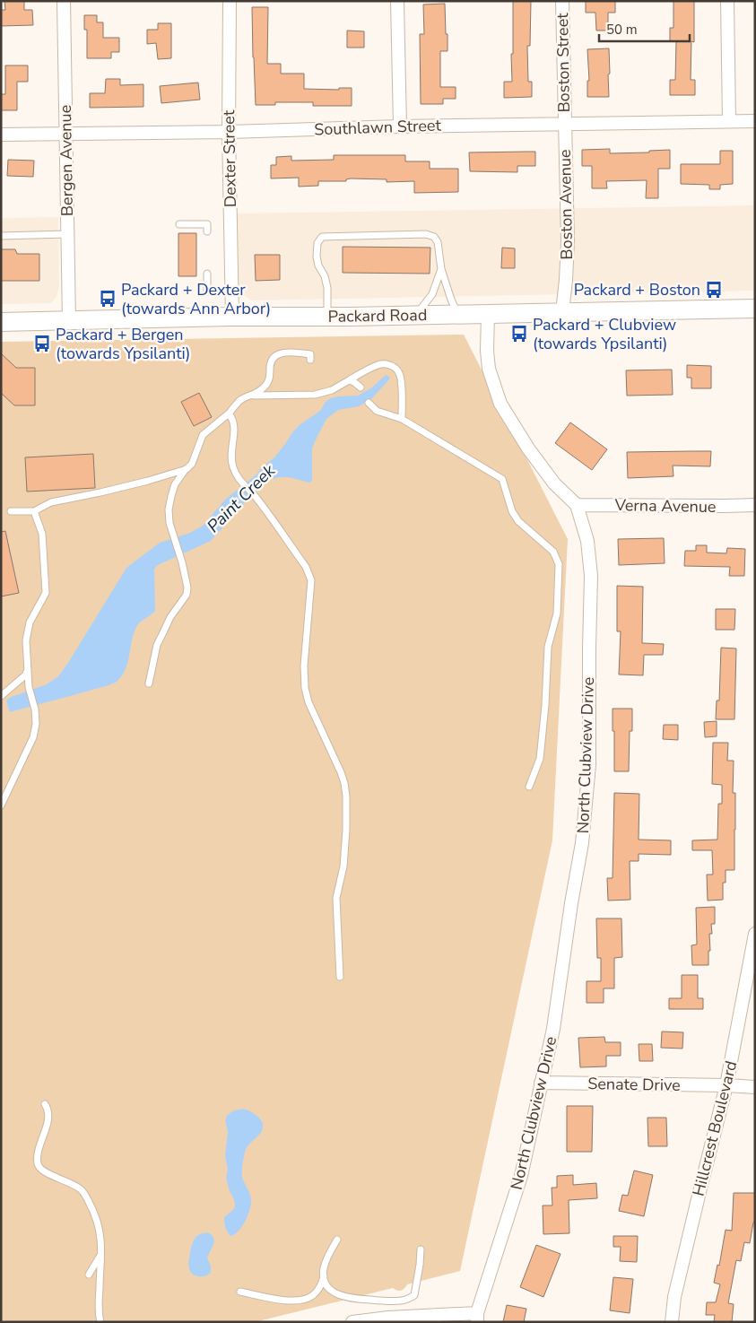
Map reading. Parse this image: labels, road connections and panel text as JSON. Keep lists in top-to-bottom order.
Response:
{
  "streets": {
    "main road": ["Packard Road"],
    "street": [
      "Boston Street",
      "Southlawn Street",
      "Dexter Street",
      "Bergen Avenue",
      "Boston Avenue",
      "Verna Avenue",
      "North Clubview Drive",
      "Senate Drive",
      "Hillcrest Boulevard"
    ]
  },
  "crossings": [
    ["Boston Street", "Southlawn Street"],
    ["Boston Street", "Boston Avenue"],
    ["Southlawn Street", "Dexter Street"],
    ["Southlawn Street", "Bergen Avenue"],
    ["Southlawn Street", "Boston Avenue"],
    ["Dexter Street", "Packard Road"],
    ["Bergen Avenue", "Packard Road"],
    ["Boston Avenue", "Packard Road"],
    ["Packard Road", "North Clubview Drive"],
    ["Verna Avenue", "North Clubview Drive"],
    ["North Clubview Drive", "Senate Drive"],
    ["Senate Drive", "Hillcrest Boulevard"]
  ],
  "water": ["Paint Creek"],
  "places": {
    "bus stop": [
      "Packard + Boston",
      "Packard + Dexter (towards Ann Arbor)",
      "Packard + Clubview (towards Ypsilanti)",
      "Packard + Bergen (towards Ypsilanti)"
    ]
  },
  "scale_bar": "50 m"
}
